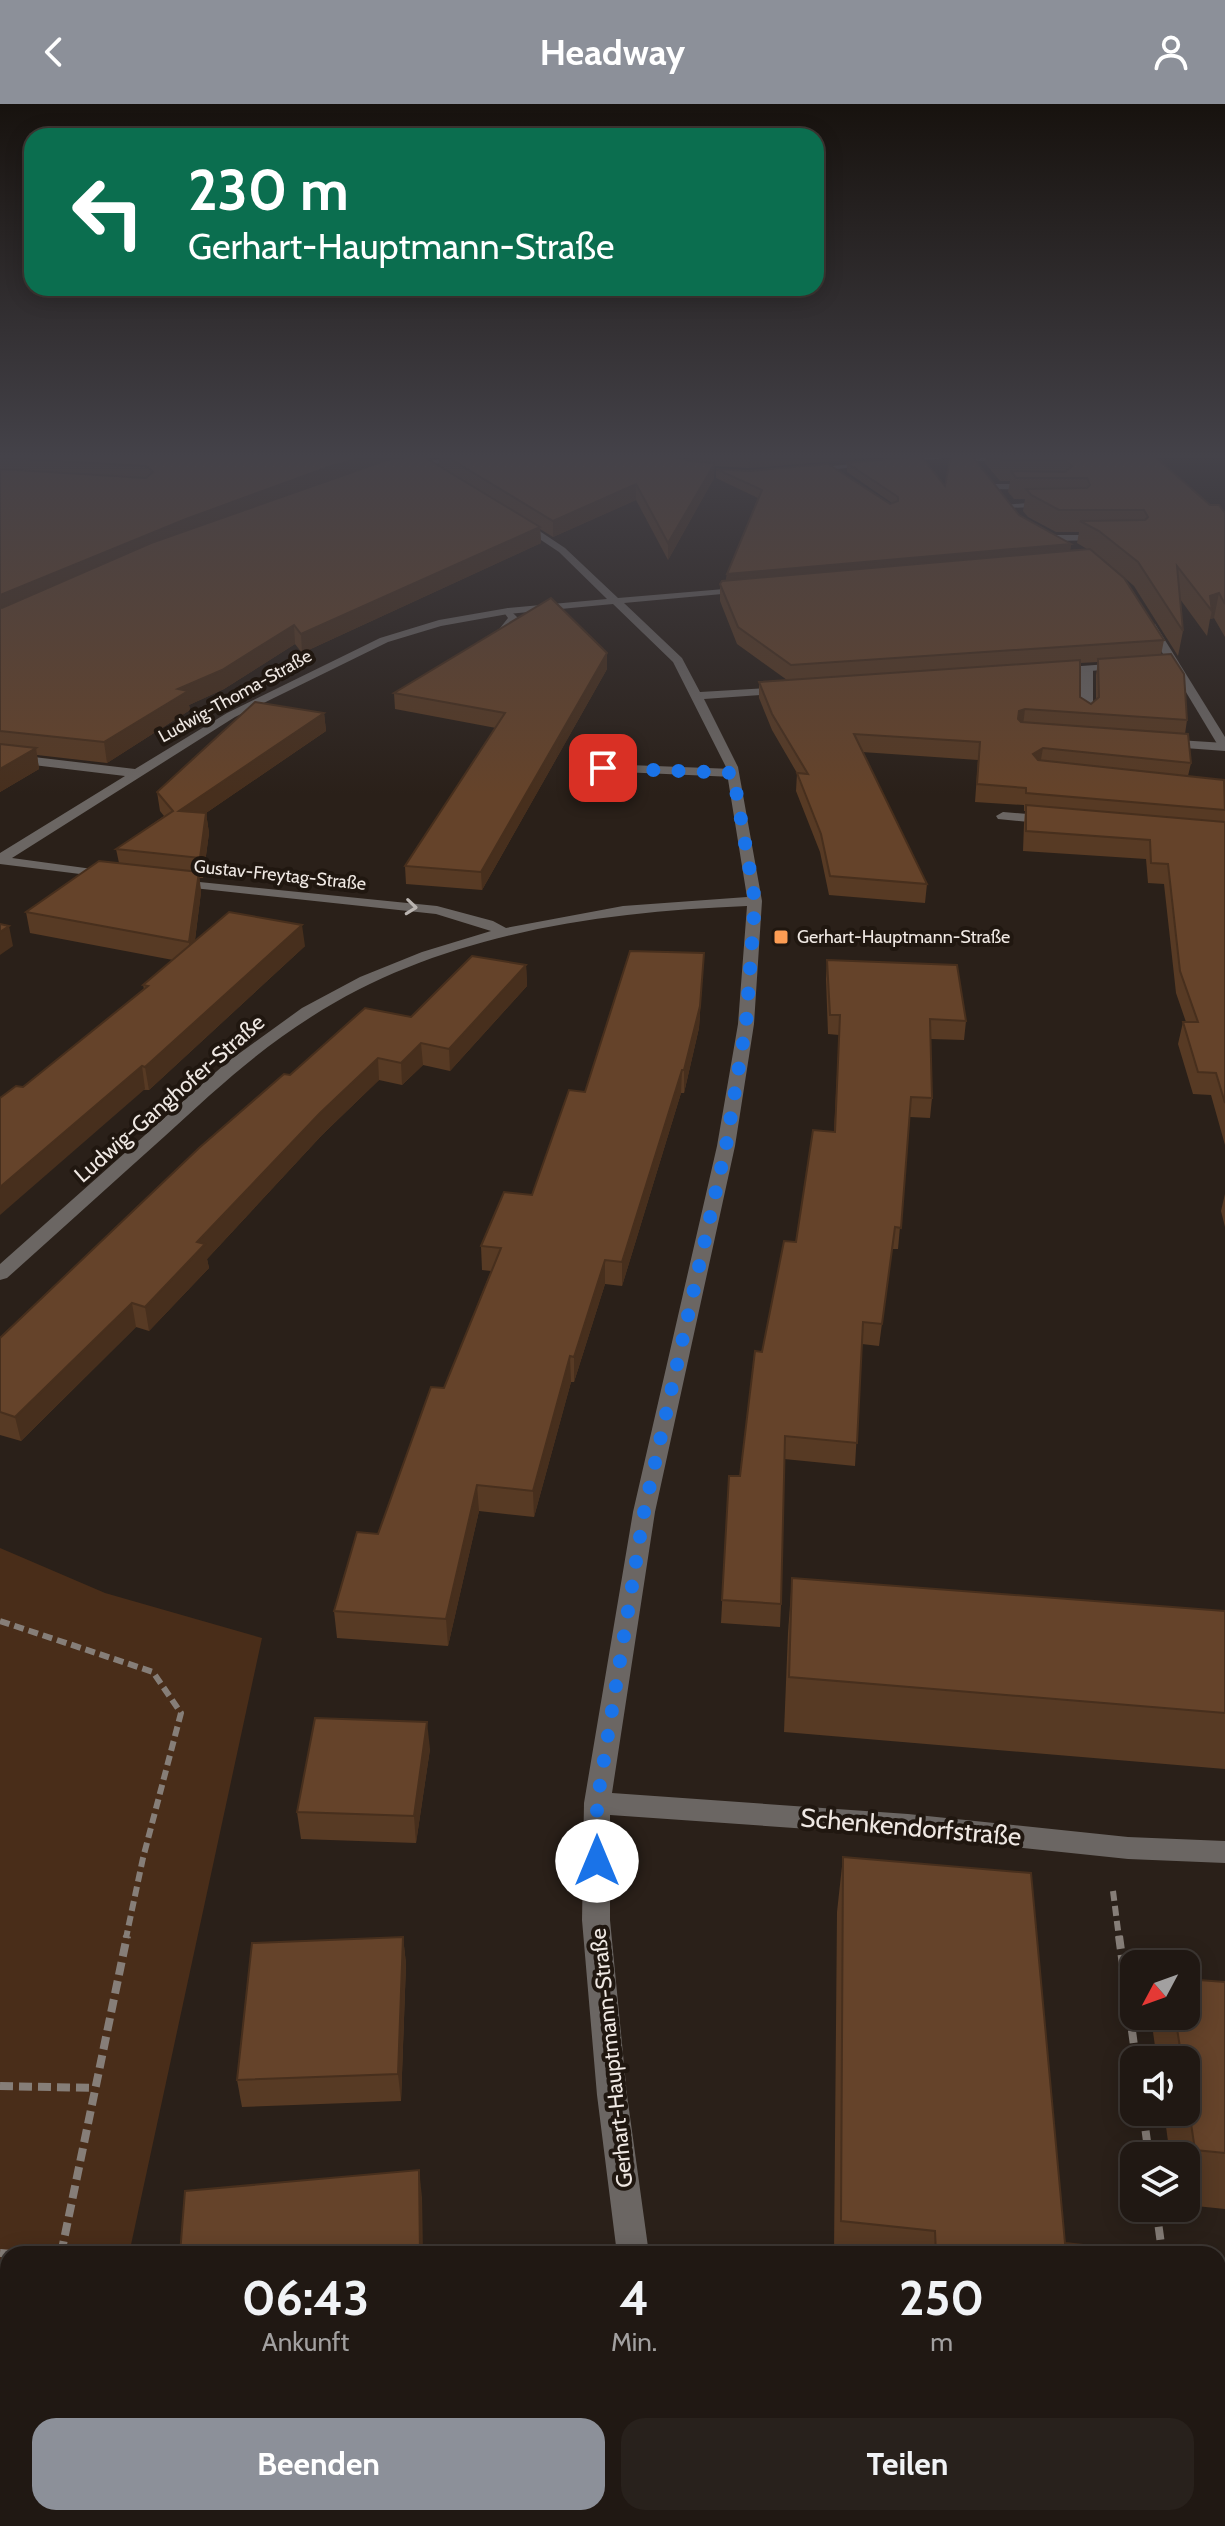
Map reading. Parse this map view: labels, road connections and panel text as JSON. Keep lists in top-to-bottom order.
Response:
{
  "streets": {
    "street": [
      "Ludwig-Thoma-Straße",
      "Gustav-Freytag-Straße",
      "Ludwig-Ganghofer-Straße",
      "Schenkendorfstraße",
      "Gerhart-Hauptmann-Straße"
    ]
  },
  "crossings": [
    ["Ludwig-Thoma-Straße", "Gerhart-Hauptmann-Straße"],
    ["Gustav-Freytag-Straße", "Ludwig-Ganghofer-Straße"],
    ["Ludwig-Ganghofer-Straße", "Gerhart-Hauptmann-Straße"],
    ["Schenkendorfstraße", "Gerhart-Hauptmann-Straße"]
  ],
  "one_way": ["Gustav-Freytag-Straße"],
  "places": {
    "transit": ["Gerhart-Hauptmann-Straße"]
  },
  "north": "bottom left",
  "page": {
    "header": "Headway",
    "turn": ["230 m", "Gerhart-Hauptmann-Straße"],
    "eta": [
      "06:43",
      "Ankunft",
      "4",
      "Min.",
      "250",
      "m"
    ],
    "buttons": ["Beenden", "Teilen"]
  }
}
